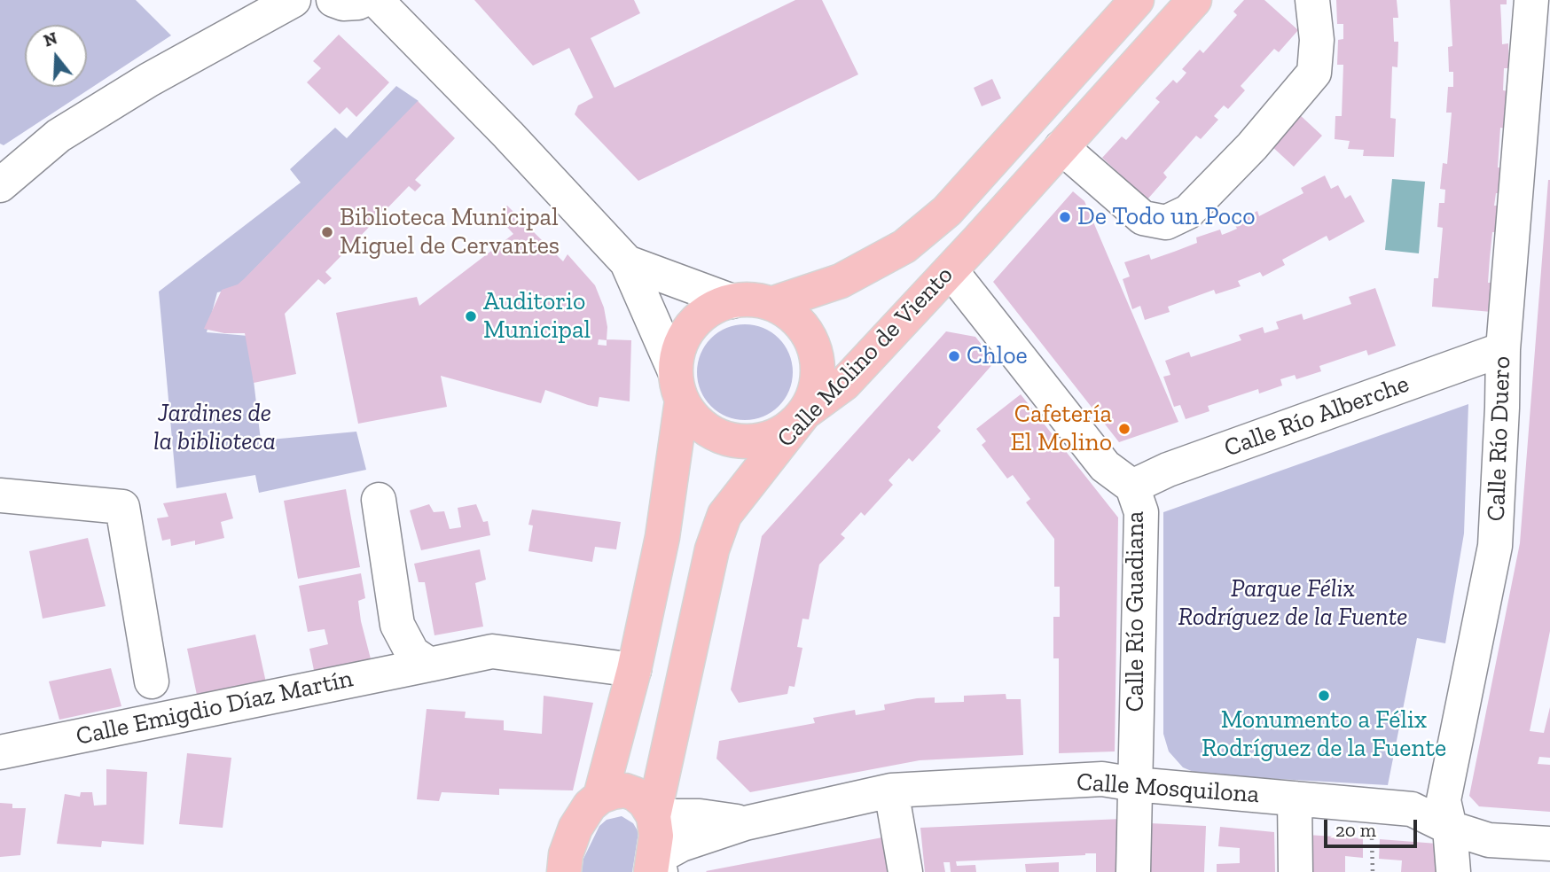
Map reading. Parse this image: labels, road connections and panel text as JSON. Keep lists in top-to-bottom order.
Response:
{
  "streets": {
    "main road": ["Calle Molino de Viento"],
    "street": [
      "Calle Río Alberche",
      "Calle Río Duero",
      "Calle Río Guadiana",
      "Calle Emigdio Díaz Martín",
      "Calle Mosquilona"
    ]
  },
  "crossings": [
    ["Calle Molino de Viento", "Calle Río Guadiana"],
    ["Calle Molino de Viento", "Calle Mosquilona"],
    ["Calle Río Alberche", "Calle Río Duero"],
    ["Calle Río Alberche", "Calle Río Guadiana"],
    ["Calle Río Duero", "Calle Mosquilona"],
    ["Calle Río Guadiana", "Calle Mosquilona"]
  ],
  "parks": ["Jardines de la biblioteca", "Parque Félix Rodríguez de la Fuente"],
  "places": [
    "De Todo un Poco",
    "Biblioteca Municipal Miguel de Cervantes",
    "Auditorio Municipal",
    "Chloe",
    "Cafetería El Molino",
    "Monumento a Félix Rodríguez de la Fuente"
  ],
  "scale_bar": "20 m",
  "north": "top"
}
